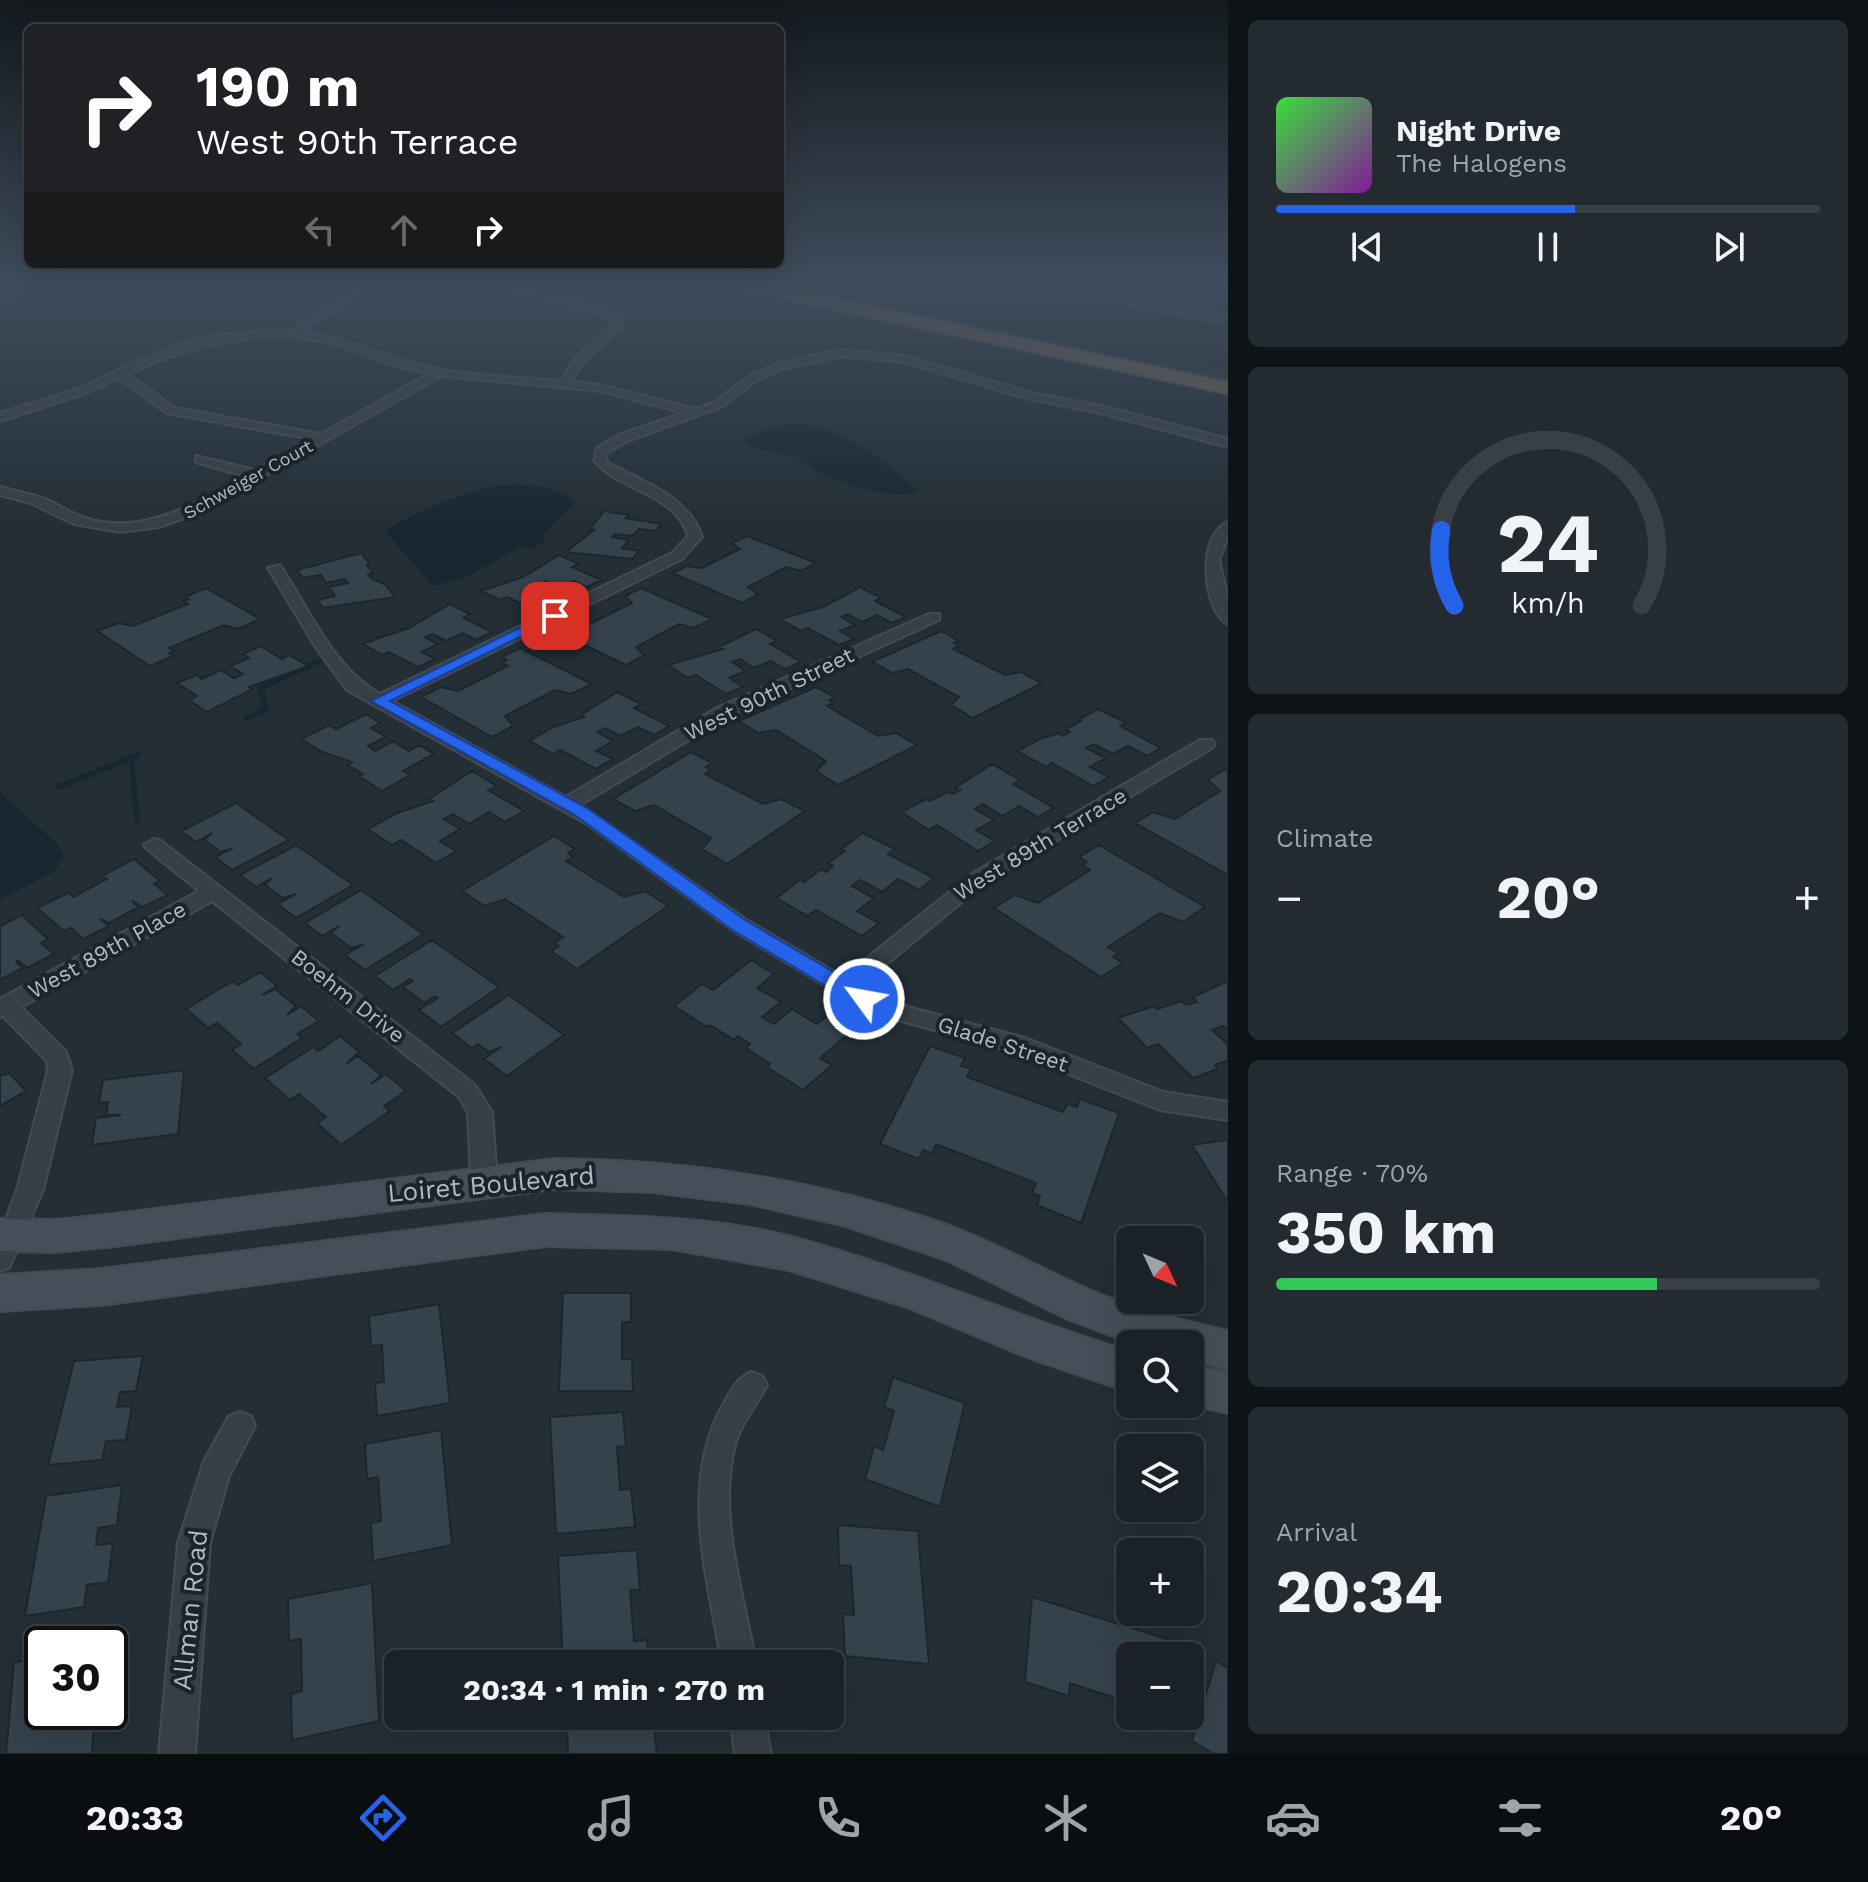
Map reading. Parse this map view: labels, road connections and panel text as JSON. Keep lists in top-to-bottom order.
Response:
{
  "streets": {
    "street": [
      "Schweiger Court",
      "West 90th Street",
      "West 89th Terrace",
      "West 89th Place",
      "Boehm Drive",
      "Glade Street",
      "Loiret Boulevard",
      "Allman Road"
    ]
  },
  "crossings": [
    ["West 90th Street", "Glade Street"],
    ["West 89th Terrace", "Glade Street"],
    ["West 89th Place", "Boehm Drive"],
    ["Boehm Drive", "Loiret Boulevard"]
  ],
  "north": "bottom right",
  "page": {
    "turn": ["190 m", "West 90th Terrace"],
    "song": ["Night Drive", "The Halogens"],
    "tile": [
      "Climate",
      ["Range · 70%", "350 km"],
      ["Arrival", "20:34"]
    ],
    "heat": ["−", "20°", "+"],
    "map_buttons": ["+", "−"],
    "limit": "30",
    "trip": "20:34 · 1 min · 270 m",
    "tabs": ["20:33", "20°"],
    "gauge": ["24", "km/h"]
  }
}
